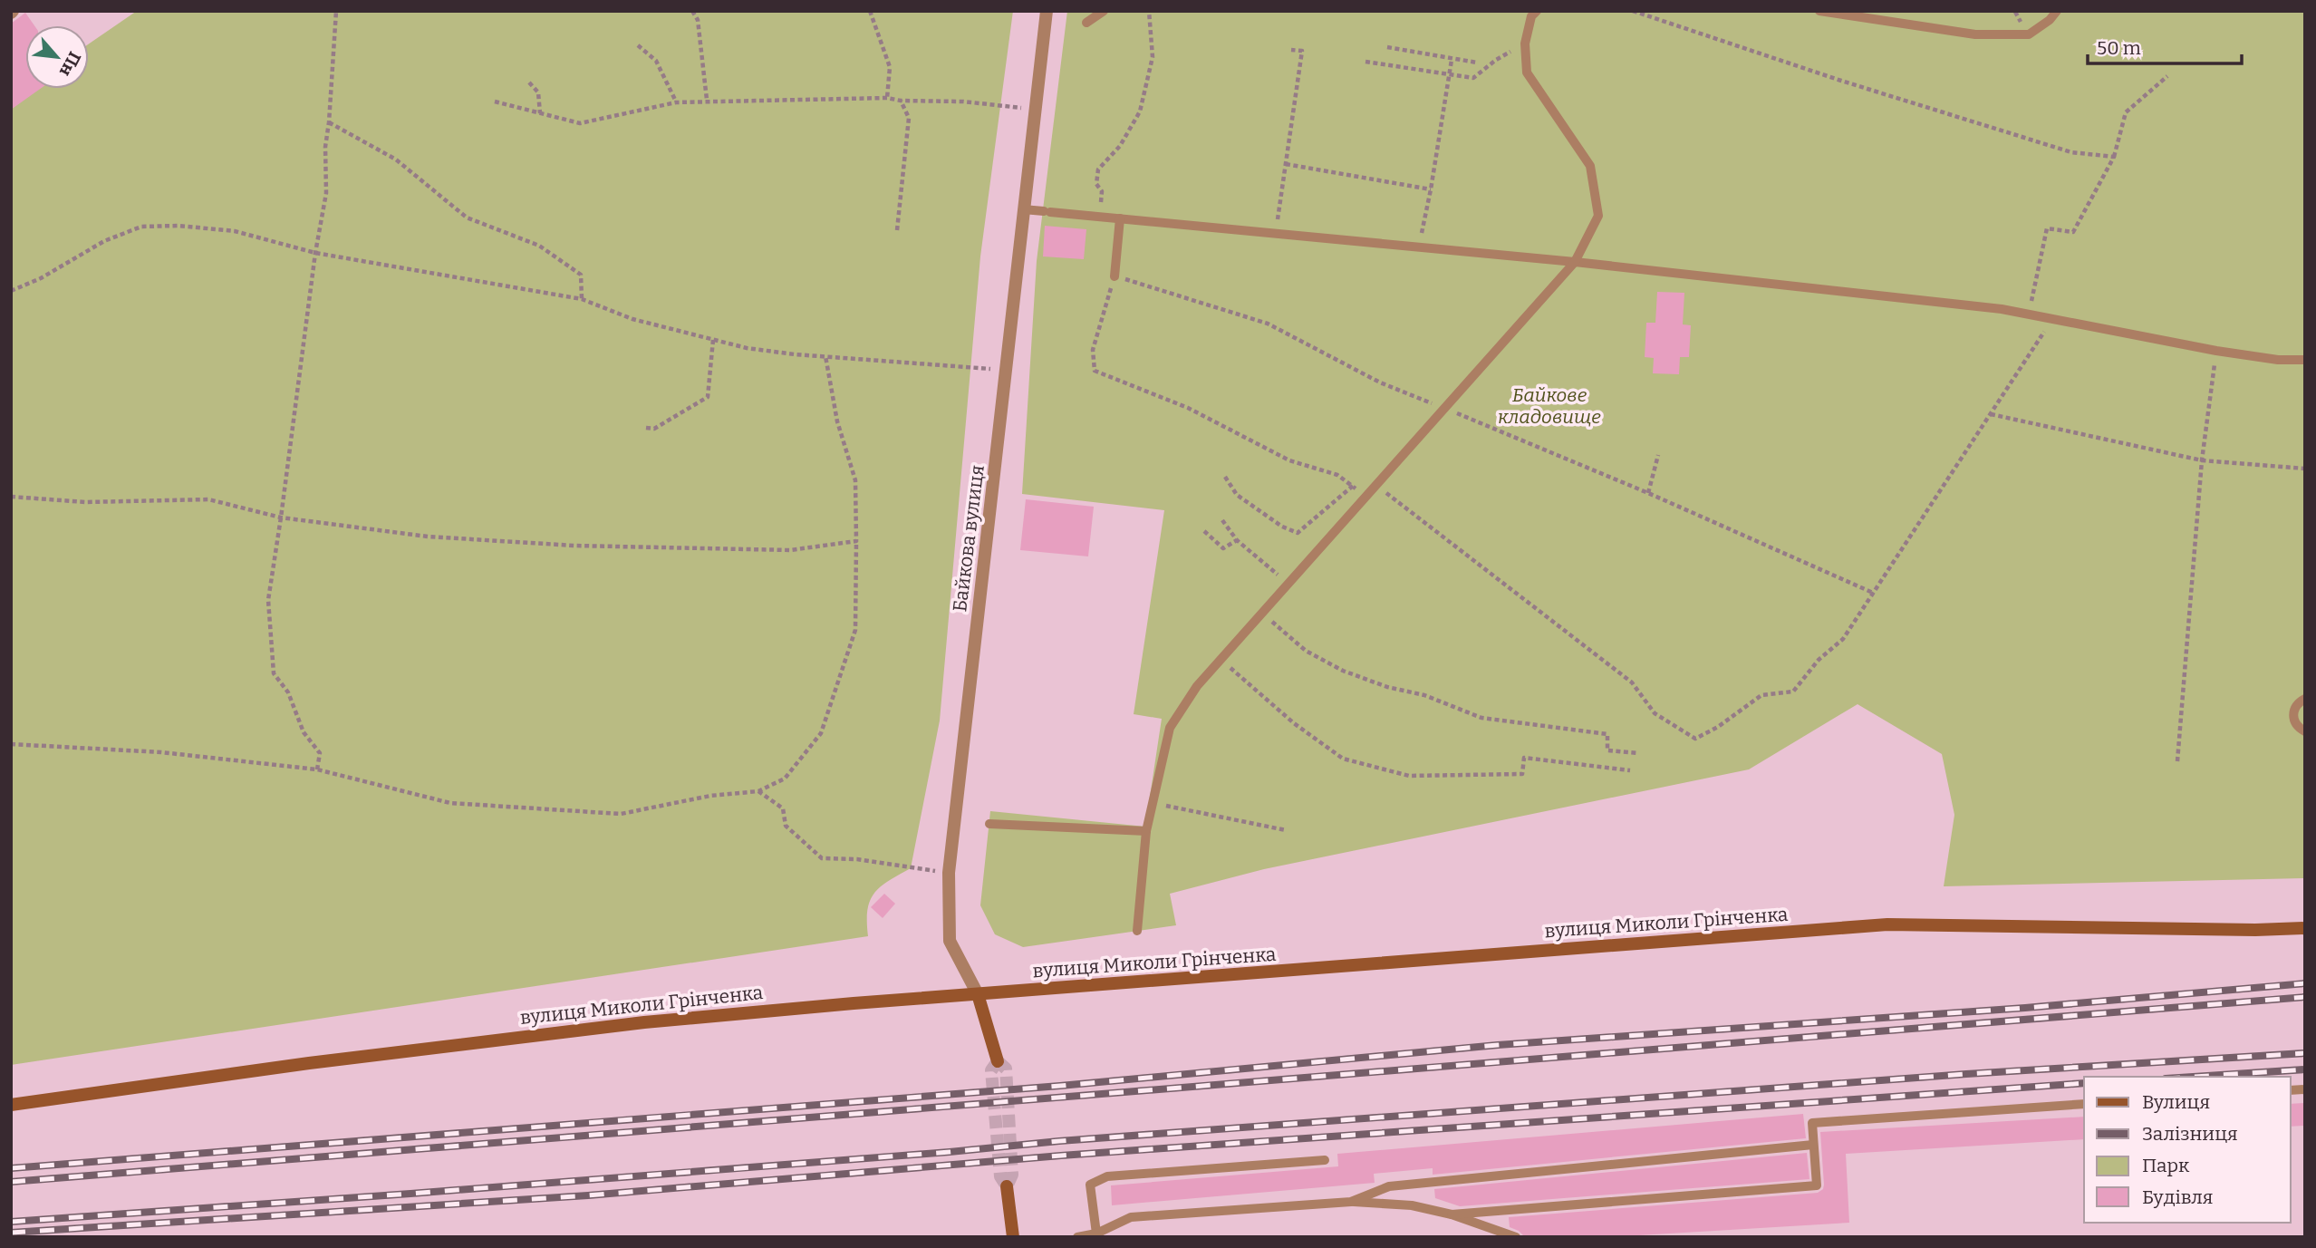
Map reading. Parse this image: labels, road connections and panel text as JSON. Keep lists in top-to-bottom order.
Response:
{
  "streets": {
    "main road": ["Байкова вулиця", "вулиця Миколи Грінченка"]
  },
  "crossings": [
    ["Байкова вулиця", "вулиця Миколи Грінченка"]
  ],
  "parks": ["Байкове кладовище"],
  "legend": [
    "Вулиця",
    "Залізниця",
    "Парк",
    "Будівля"
  ],
  "scale_bar": "50 m",
  "north": "bottom right"
}
